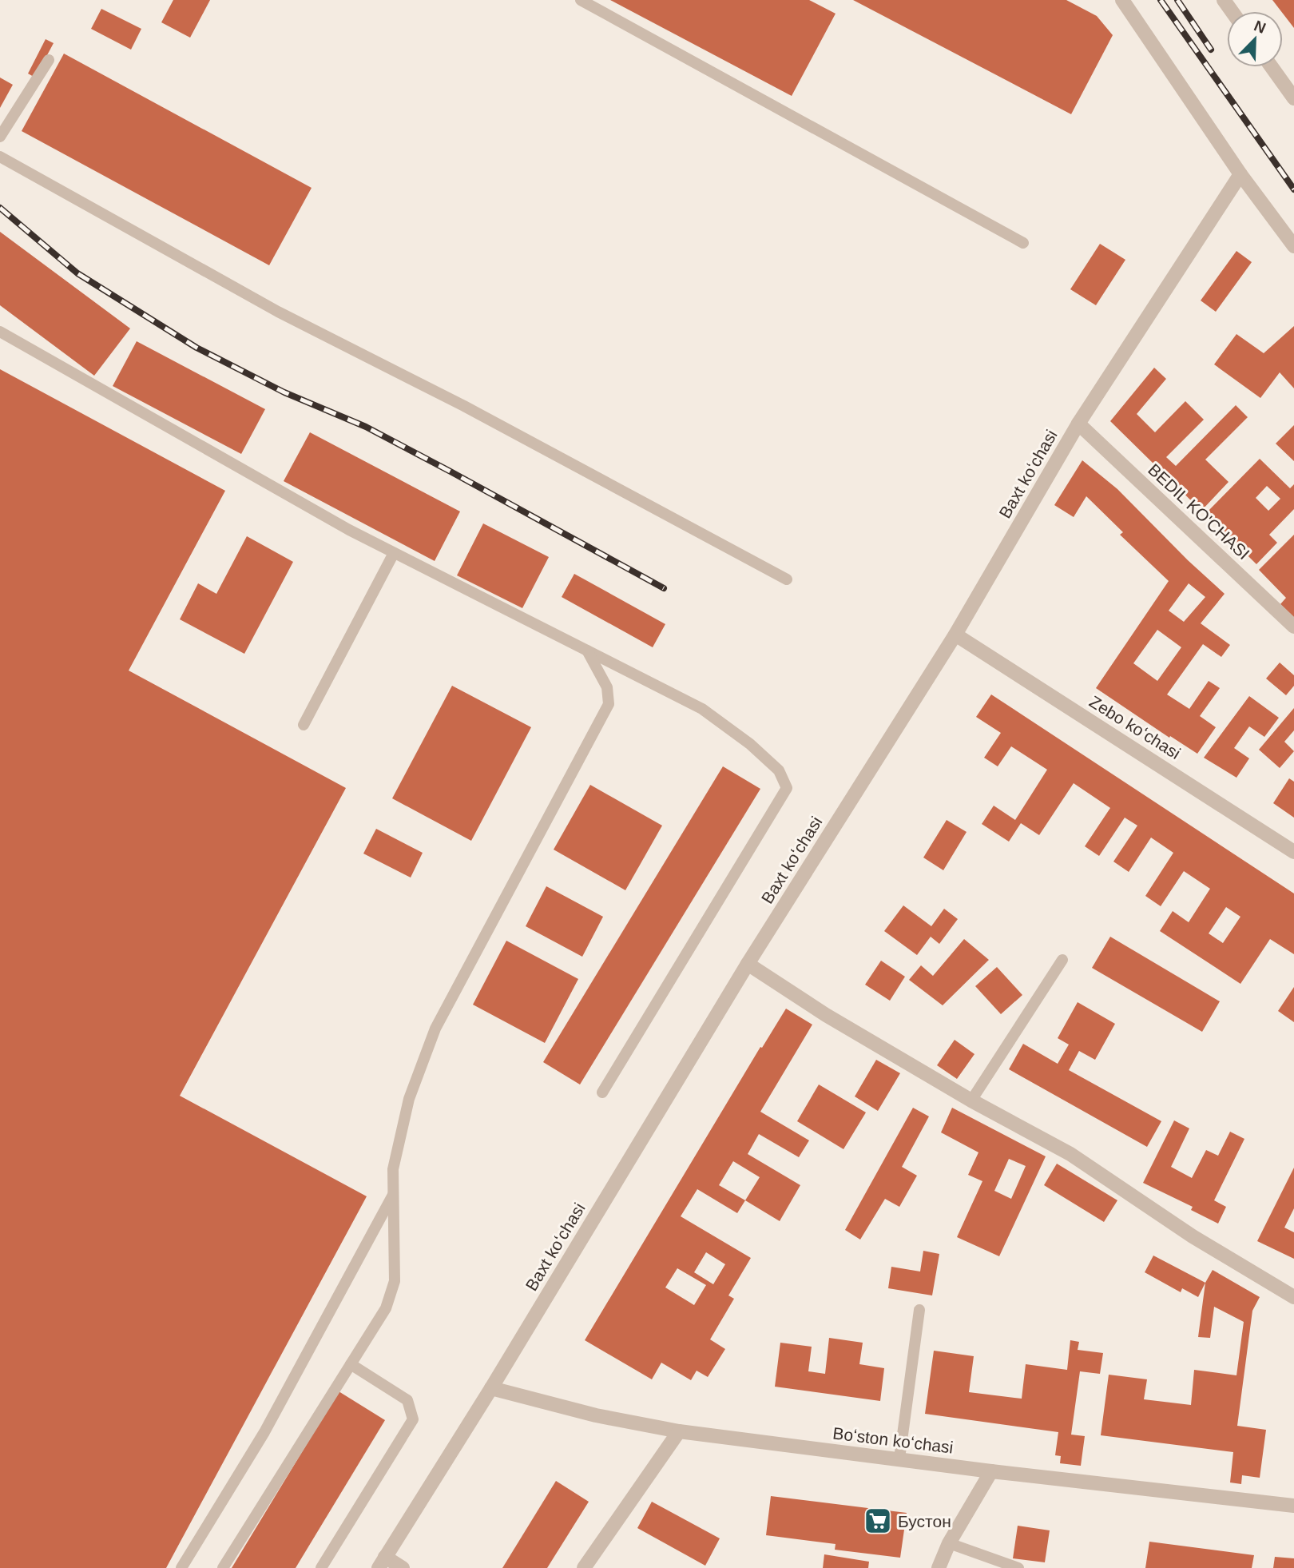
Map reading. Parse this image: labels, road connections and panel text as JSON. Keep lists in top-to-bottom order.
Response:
{
  "streets": {
    "street": [
      "Baxt koʻchasi",
      "BEDIL KO'CHASI",
      "Zebo koʻchasi",
      "Boʻston koʻchasi"
    ]
  },
  "crossings": [
    ["Baxt koʻchasi", "BEDIL KO'CHASI"],
    ["Baxt koʻchasi", "Zebo koʻchasi"],
    ["Baxt koʻchasi", "Boʻston koʻchasi"]
  ],
  "places": {
    "supermarket": ["Бустон"]
  },
  "north": "top right"
}
